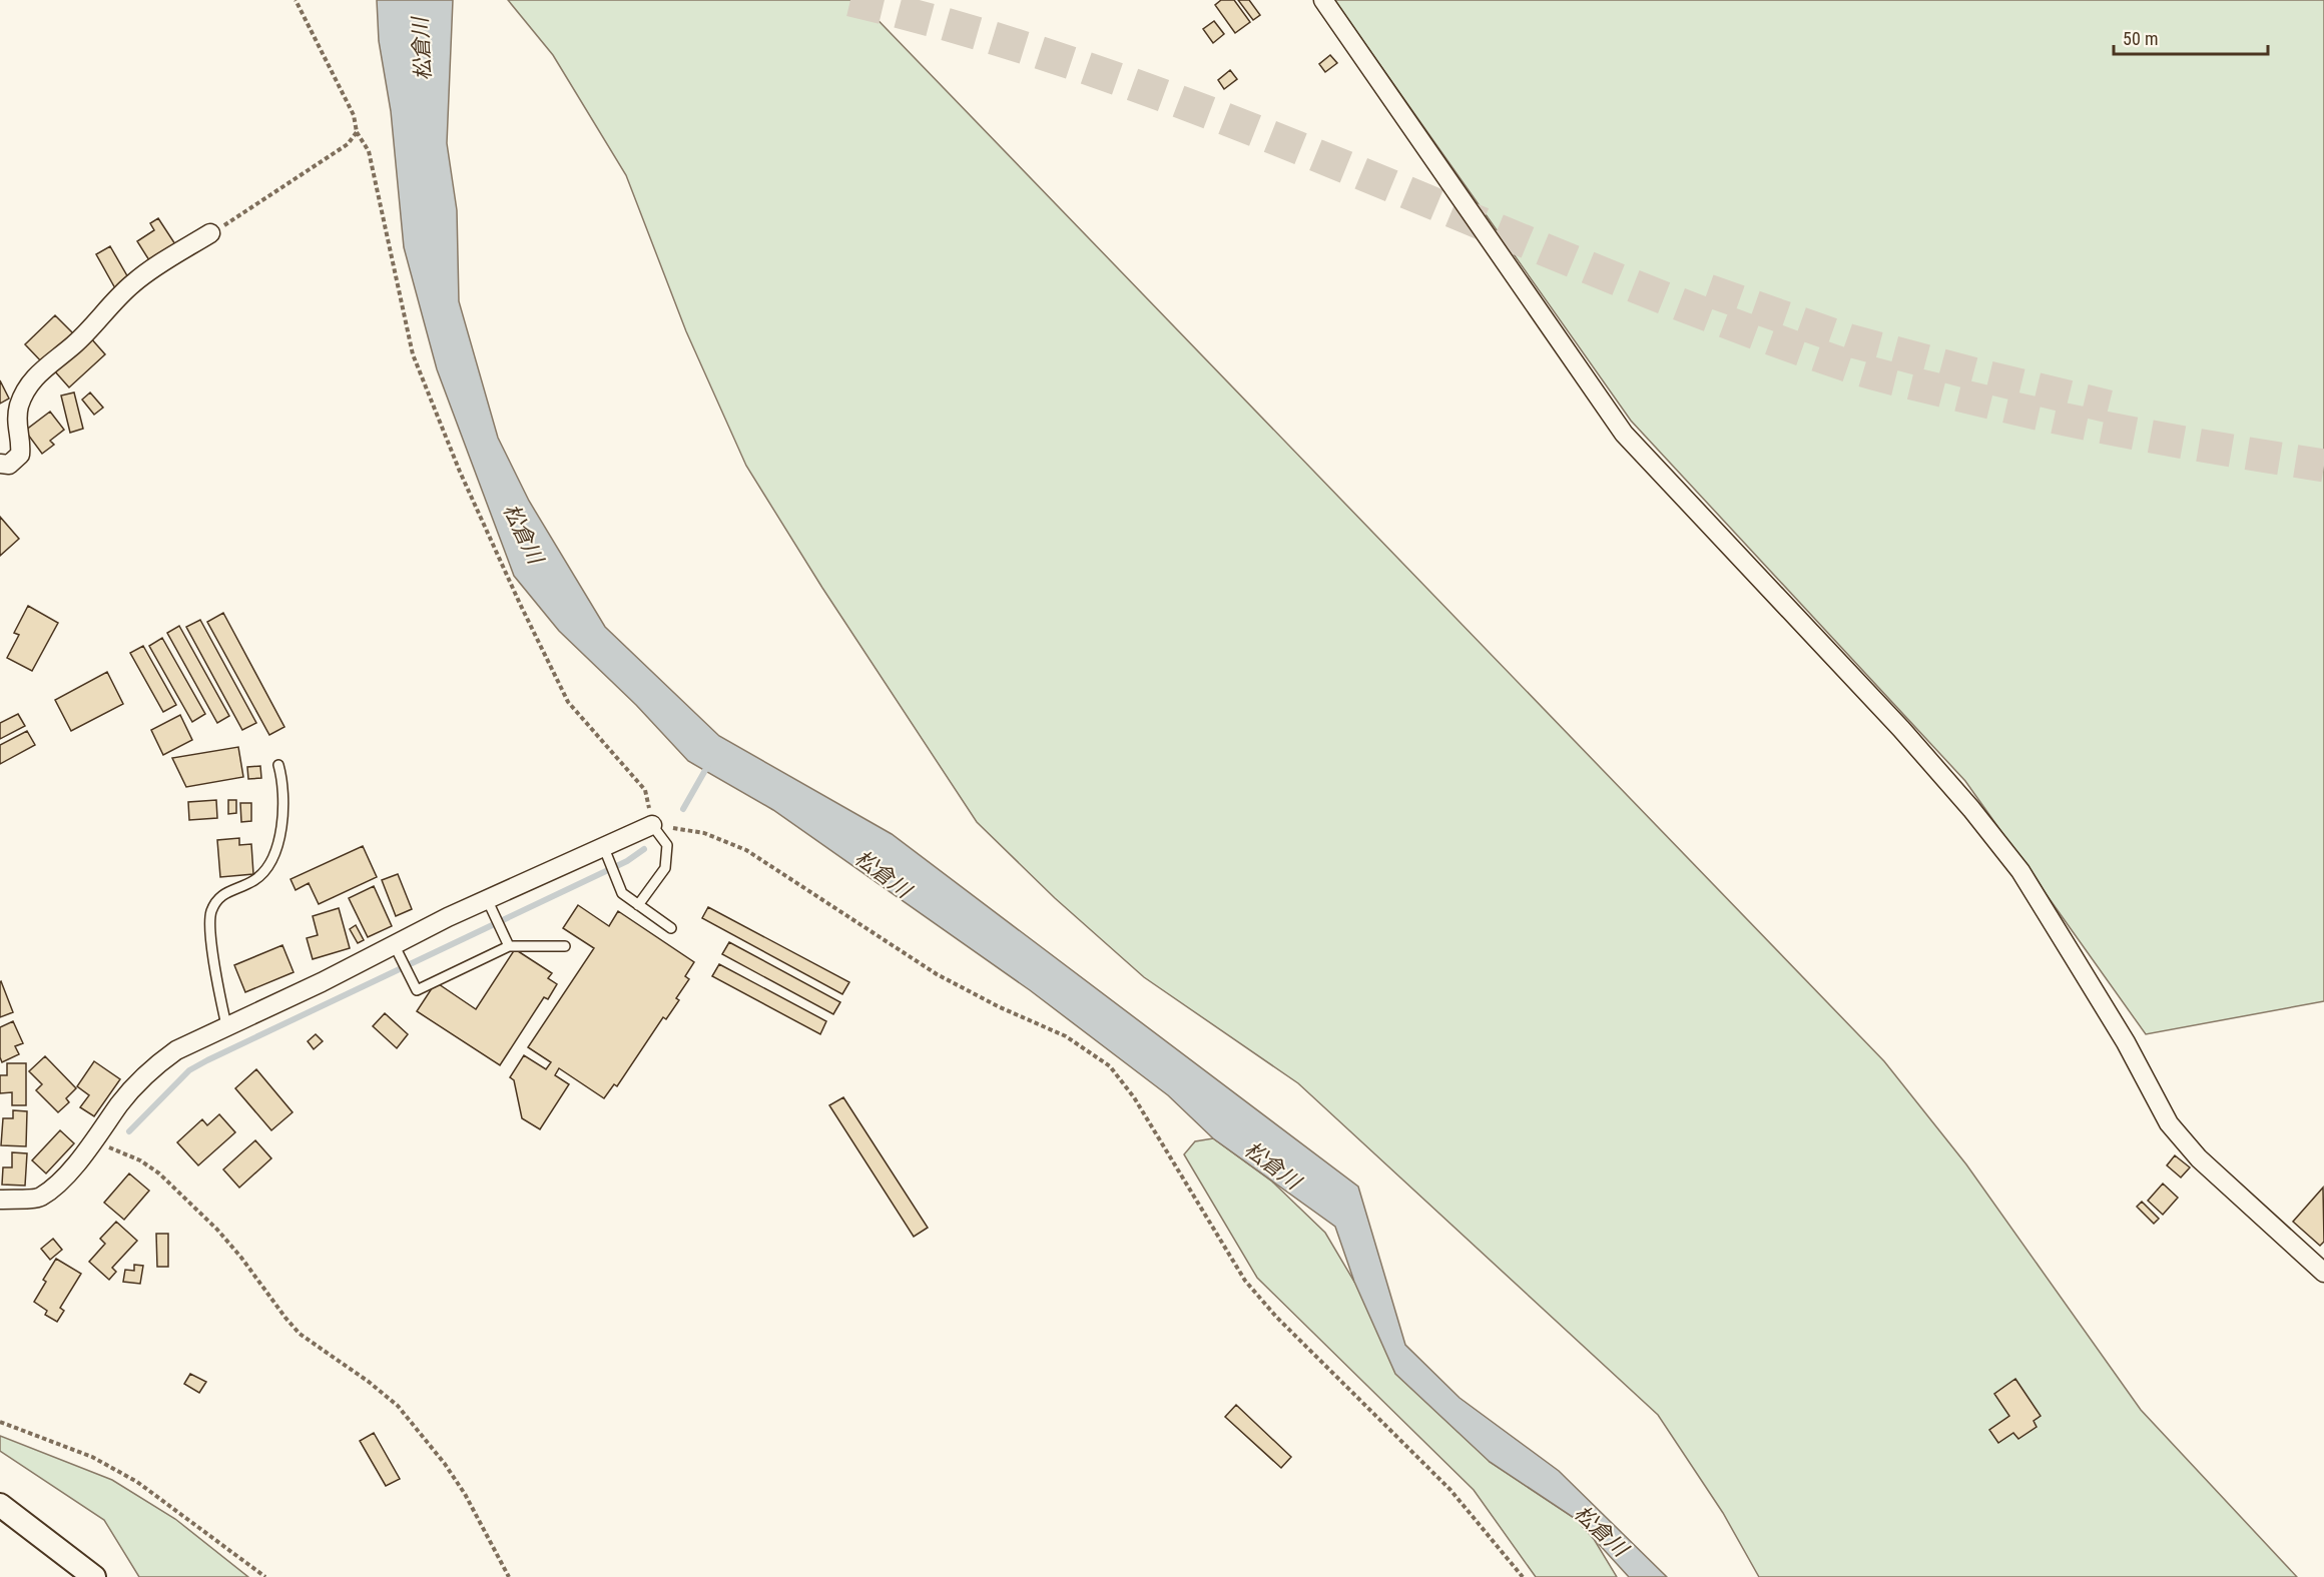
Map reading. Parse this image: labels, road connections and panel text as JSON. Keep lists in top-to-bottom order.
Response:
{
  "water": ["松倉川"],
  "scale_bar": "50 m"
}
